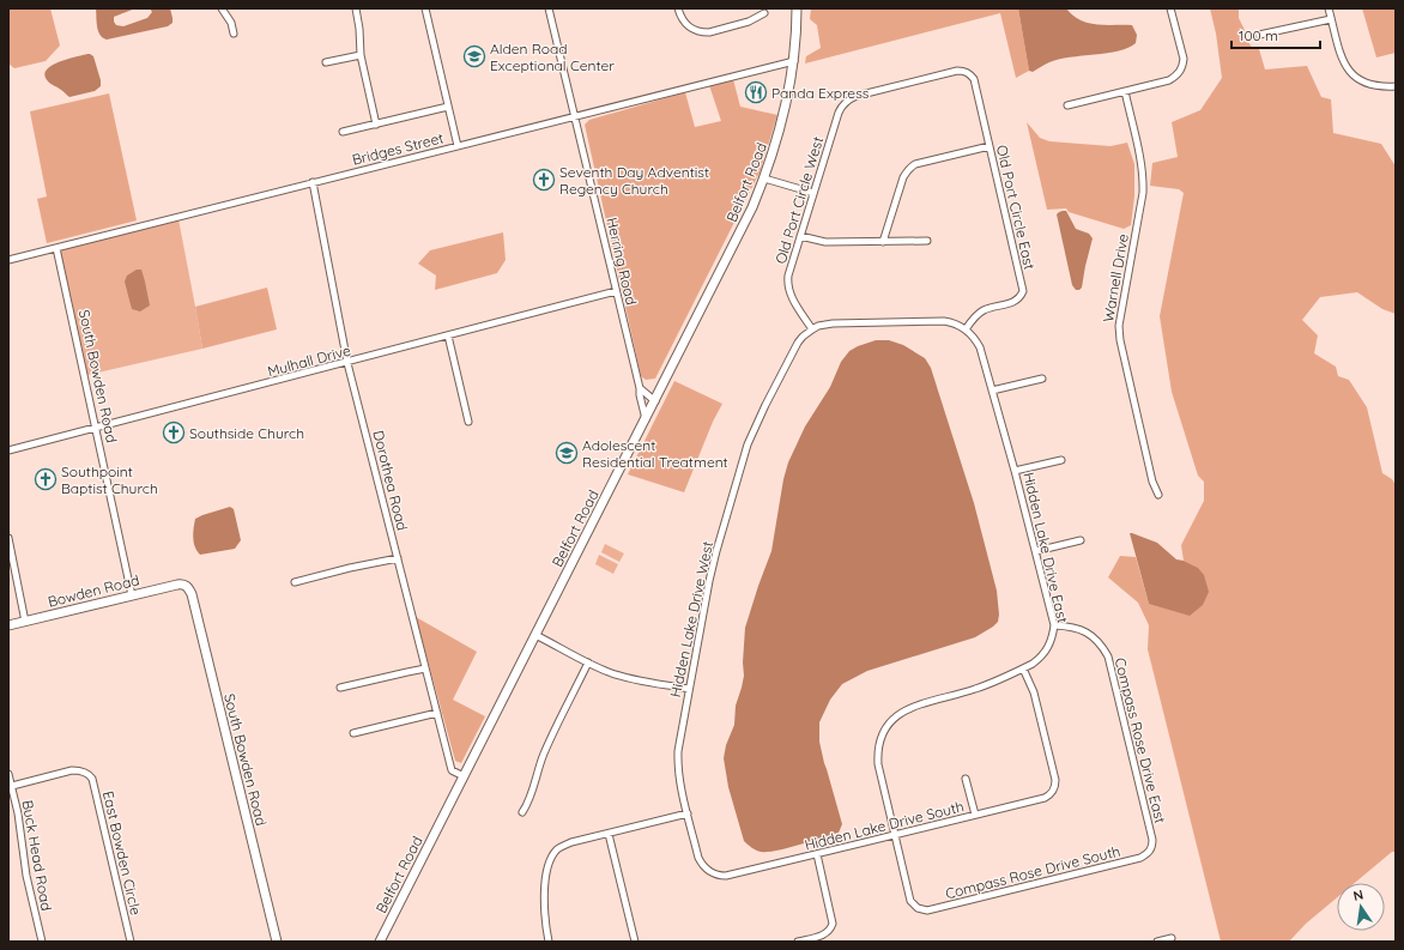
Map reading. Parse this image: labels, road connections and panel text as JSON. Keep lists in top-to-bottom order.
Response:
{
  "streets": {
    "street": [
      "Bridges Street",
      "Belfort Road",
      "Old Port Circle West",
      "Old Port Circle East",
      "Herring Road",
      "Warnell Drive",
      "Mulhall Drive",
      "South Bowden Road",
      "Dorothea Road",
      "Hidden Lake Drive East",
      "Bowden Road",
      "Hidden Lake Drive West",
      "Compass Rose Drive East",
      "Hidden Lake Drive South",
      "East Bowden Circle",
      "Buck Head Road",
      "Compass Rose Drive South"
    ]
  },
  "crossings": [
    ["Bridges Street", "Belfort Road"],
    ["Bridges Street", "Herring Road"],
    ["Bridges Street", "South Bowden Road"],
    ["Bridges Street", "Dorothea Road"],
    ["Belfort Road", "Herring Road"],
    ["Belfort Road", "Dorothea Road"],
    ["Old Port Circle West", "Old Port Circle East"],
    ["Old Port Circle West", "Hidden Lake Drive West"],
    ["Old Port Circle East", "Hidden Lake Drive East"],
    ["Herring Road", "Mulhall Drive"],
    ["Mulhall Drive", "South Bowden Road"],
    ["Mulhall Drive", "Dorothea Road"],
    ["South Bowden Road", "Bowden Road"],
    ["Hidden Lake Drive East", "Compass Rose Drive East"],
    ["Hidden Lake Drive East", "Hidden Lake Drive South"],
    ["Hidden Lake Drive East", "Compass Rose Drive South"],
    ["Hidden Lake Drive West", "Hidden Lake Drive South"],
    ["Compass Rose Drive East", "Compass Rose Drive South"],
    ["East Bowden Circle", "Buck Head Road"]
  ],
  "places": {
    "school or university": ["Alden Road Exceptional Center", "Adolescent Residential Treatment"],
    "restaurant": ["Panda Express"],
    "church": ["Seventh Day Adventist Regency Church", "Southside Church", "Southpoint Baptist Church"]
  },
  "scale_bar": "100 m",
  "north": "top"
}
